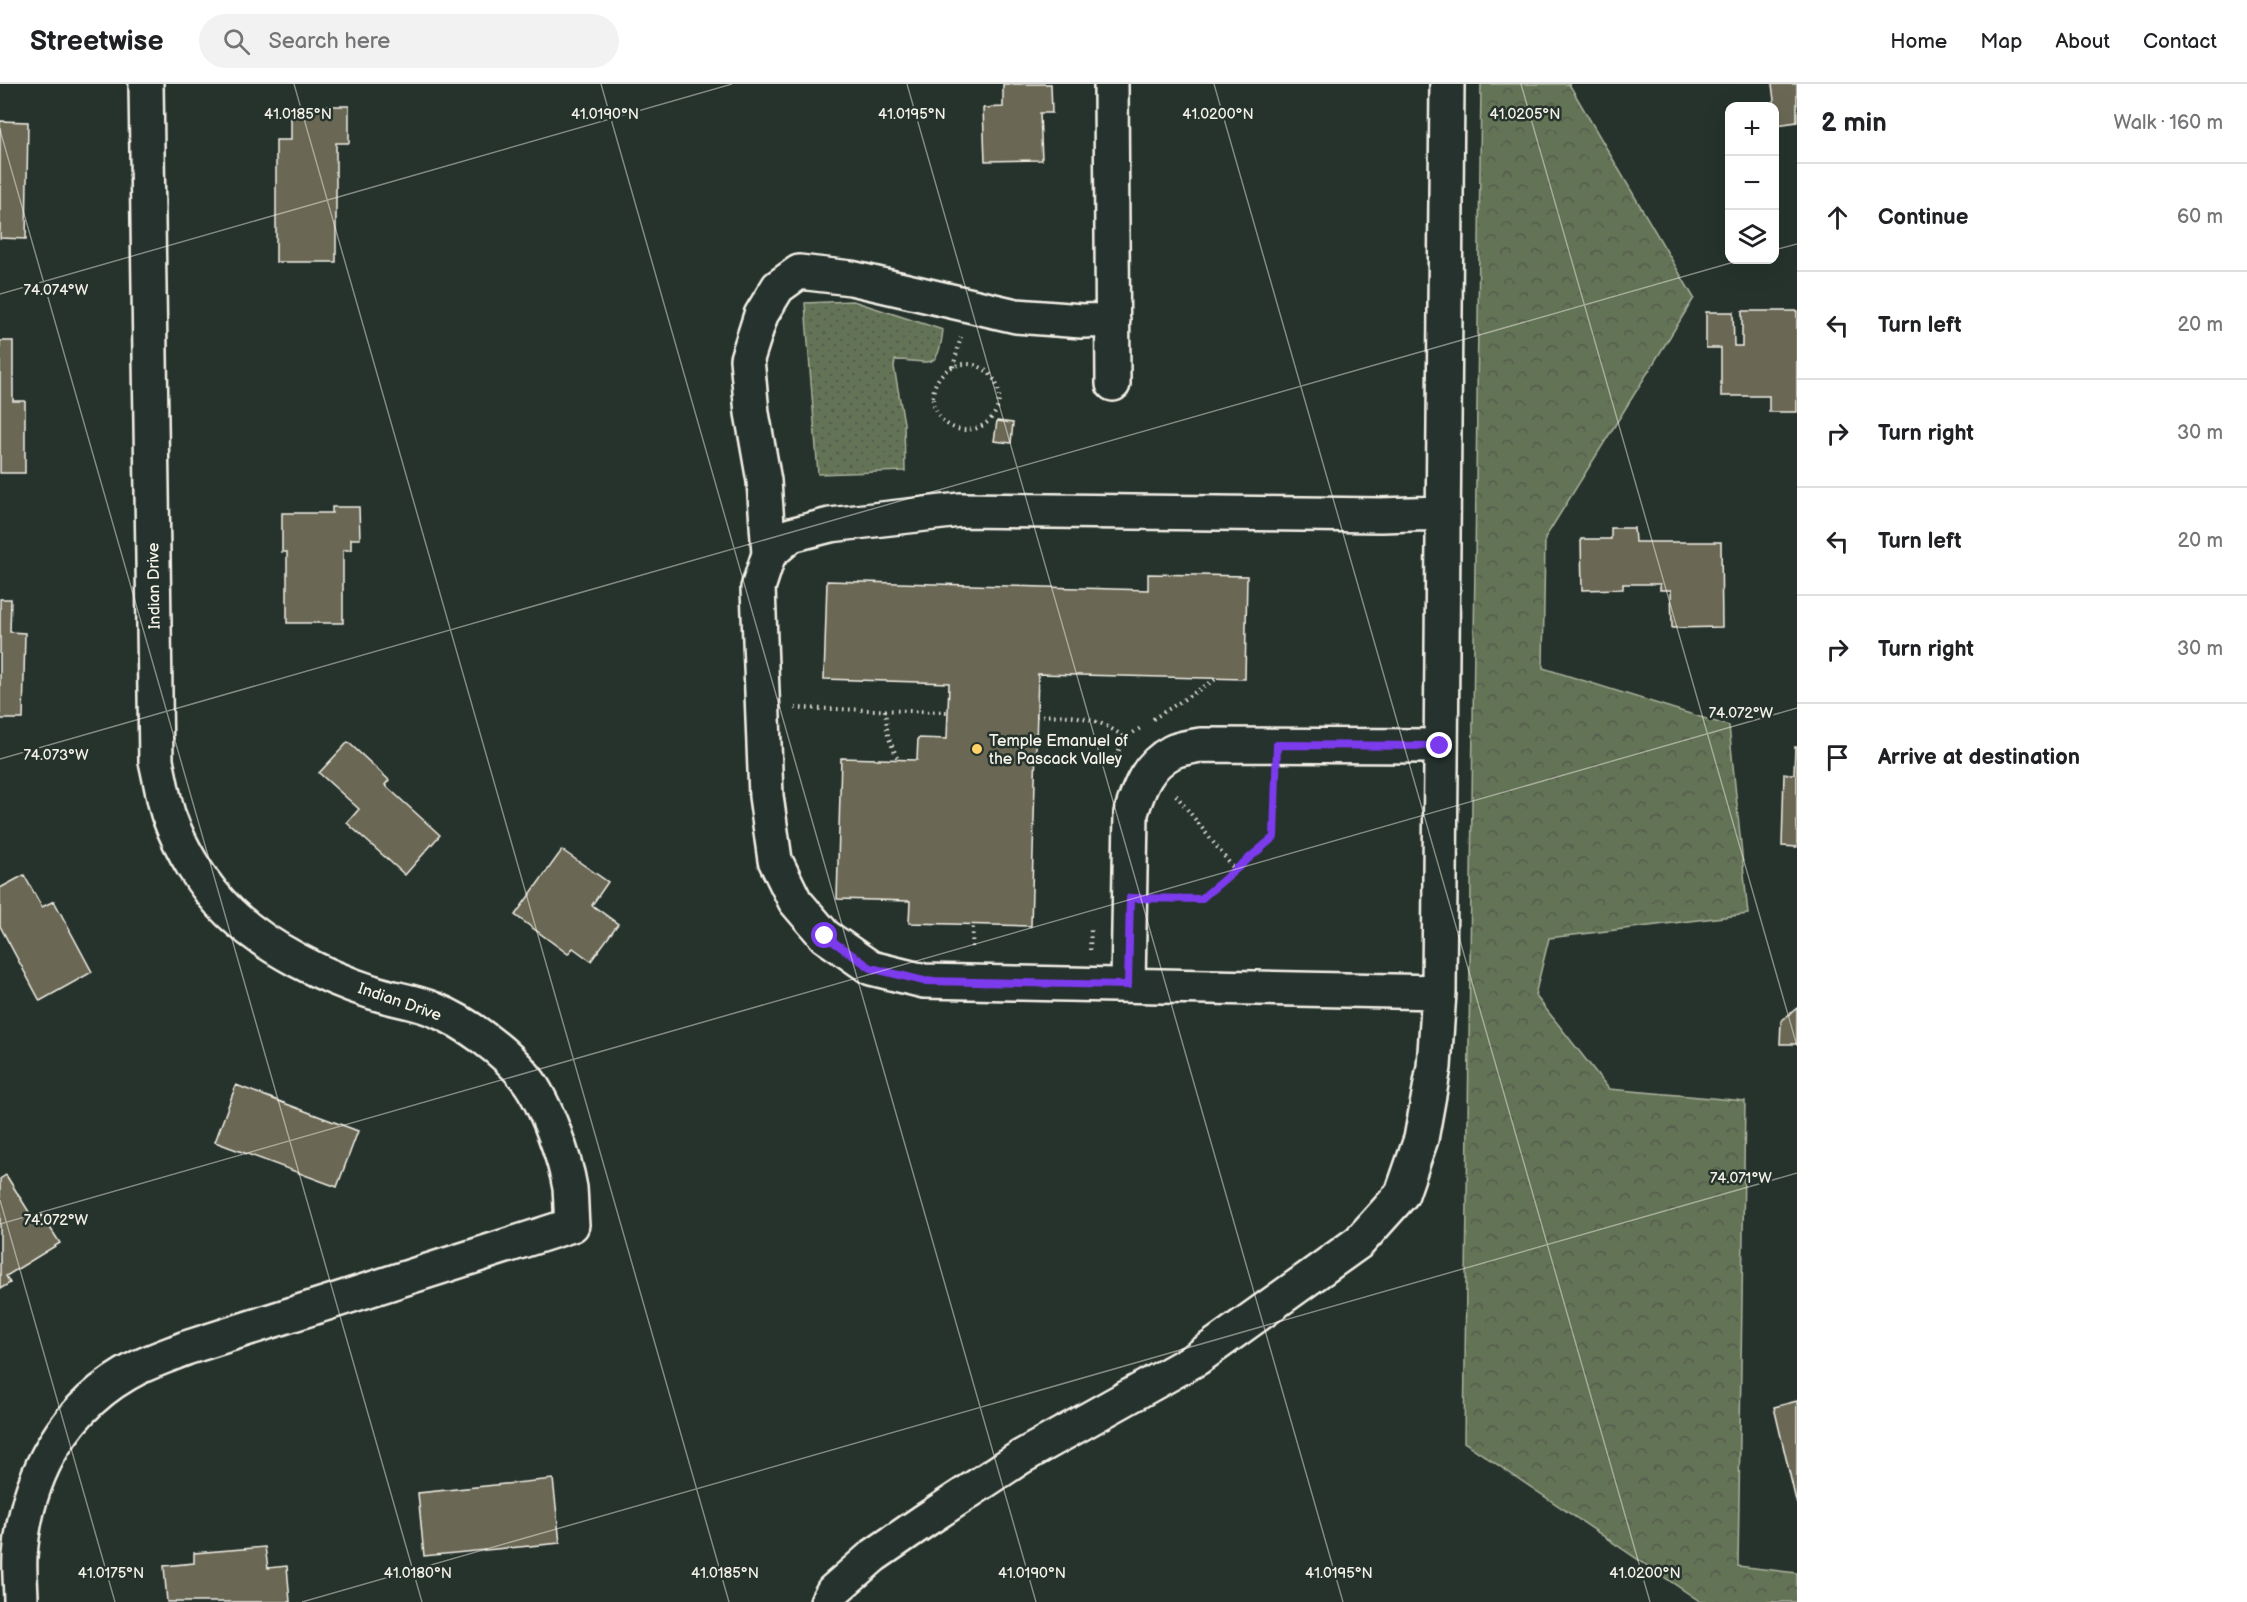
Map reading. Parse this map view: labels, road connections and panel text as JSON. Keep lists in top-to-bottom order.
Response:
{
  "streets": {
    "street": ["Indian Drive"]
  },
  "places": ["Temple Emanuel of the Pascack Valley"],
  "page": {
    "header": "Streetwise",
    "search": "Search here",
    "nav": [
      "Home",
      "Map",
      "About",
      "Contact"
    ],
    "heading": ["2 min", "Walk · 160 m"],
    "map_buttons": ["+", "−"],
    "list": [
      ["Continue", "60 m"],
      ["Turn left", "20 m"],
      ["Turn right", "30 m"],
      ["Turn left", "20 m"],
      ["Turn right", "30 m"],
      "Arrive at destination"
    ]
  },
  "coordinates": [
    "41.0185°N",
    "41.0190°N",
    "41.0195°N",
    "41.0200°N",
    "41.0205°N",
    "74.074°W",
    "74.072°W",
    "74.073°W",
    "74.071°W",
    "41.0175°N",
    "41.0180°N"
  ]
}
